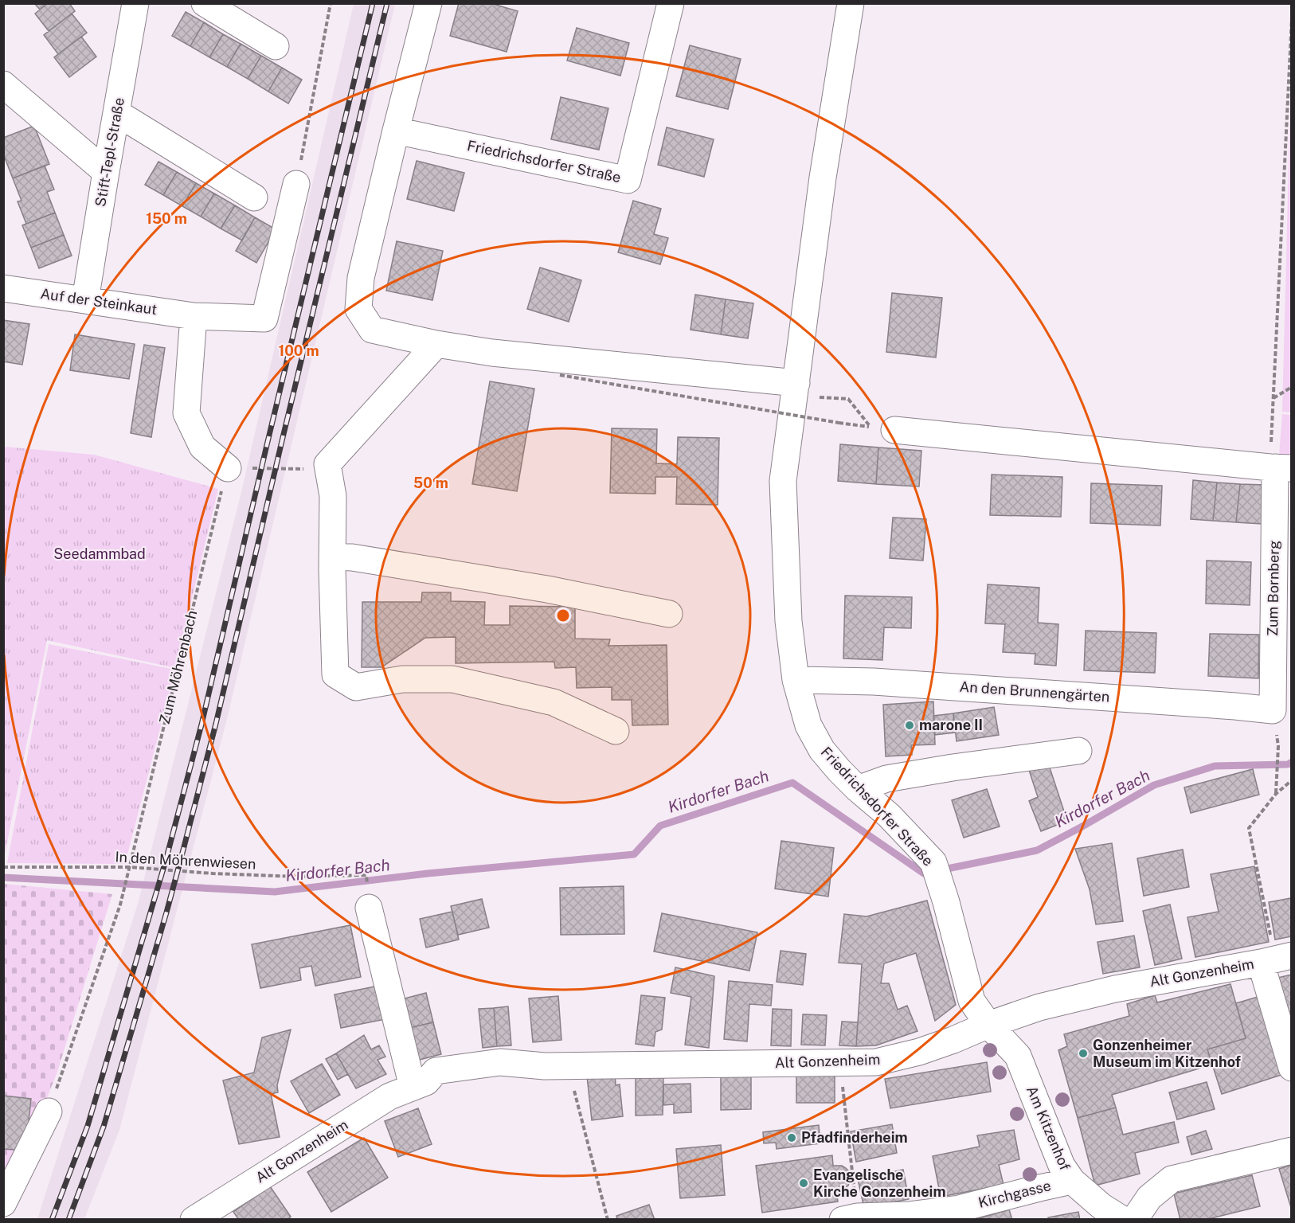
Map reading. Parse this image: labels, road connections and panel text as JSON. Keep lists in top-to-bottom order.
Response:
{
  "streets": {
    "street": [
      "Stift-Tepl-Straße",
      "Friedrichsdorfer Straße",
      "Auf der Steinkaut",
      "Zum Bornberg",
      "An den Brunnengärten",
      "Alt Gonzenheim",
      "Am Kitzenhof",
      "Kirchgasse"
    ],
    "path": ["Zum Möhrenbach", "In den Möhrenwiesen"]
  },
  "crossings": [
    ["Stift-Tepl-Straße", "Auf der Steinkaut"],
    ["Friedrichsdorfer Straße", "An den Brunnengärten"],
    ["Friedrichsdorfer Straße", "Alt Gonzenheim"],
    ["Friedrichsdorfer Straße", "Am Kitzenhof"],
    ["Zum Bornberg", "An den Brunnengärten"],
    ["Zum Möhrenbach", "In den Möhrenwiesen"],
    ["Alt Gonzenheim", "Am Kitzenhof"],
    ["Am Kitzenhof", "Kirchgasse"]
  ],
  "water": ["Kirdorfer Bach"],
  "parks": ["Seedammbad"],
  "places": [
    "marone II",
    "Gonzenheimer Museum im Kitzenhof",
    "Pfadfinderheim",
    "Evangelische Kirche Gonzenheim"
  ],
  "rings": ["150 m", "100 m", "50 m"]
}
